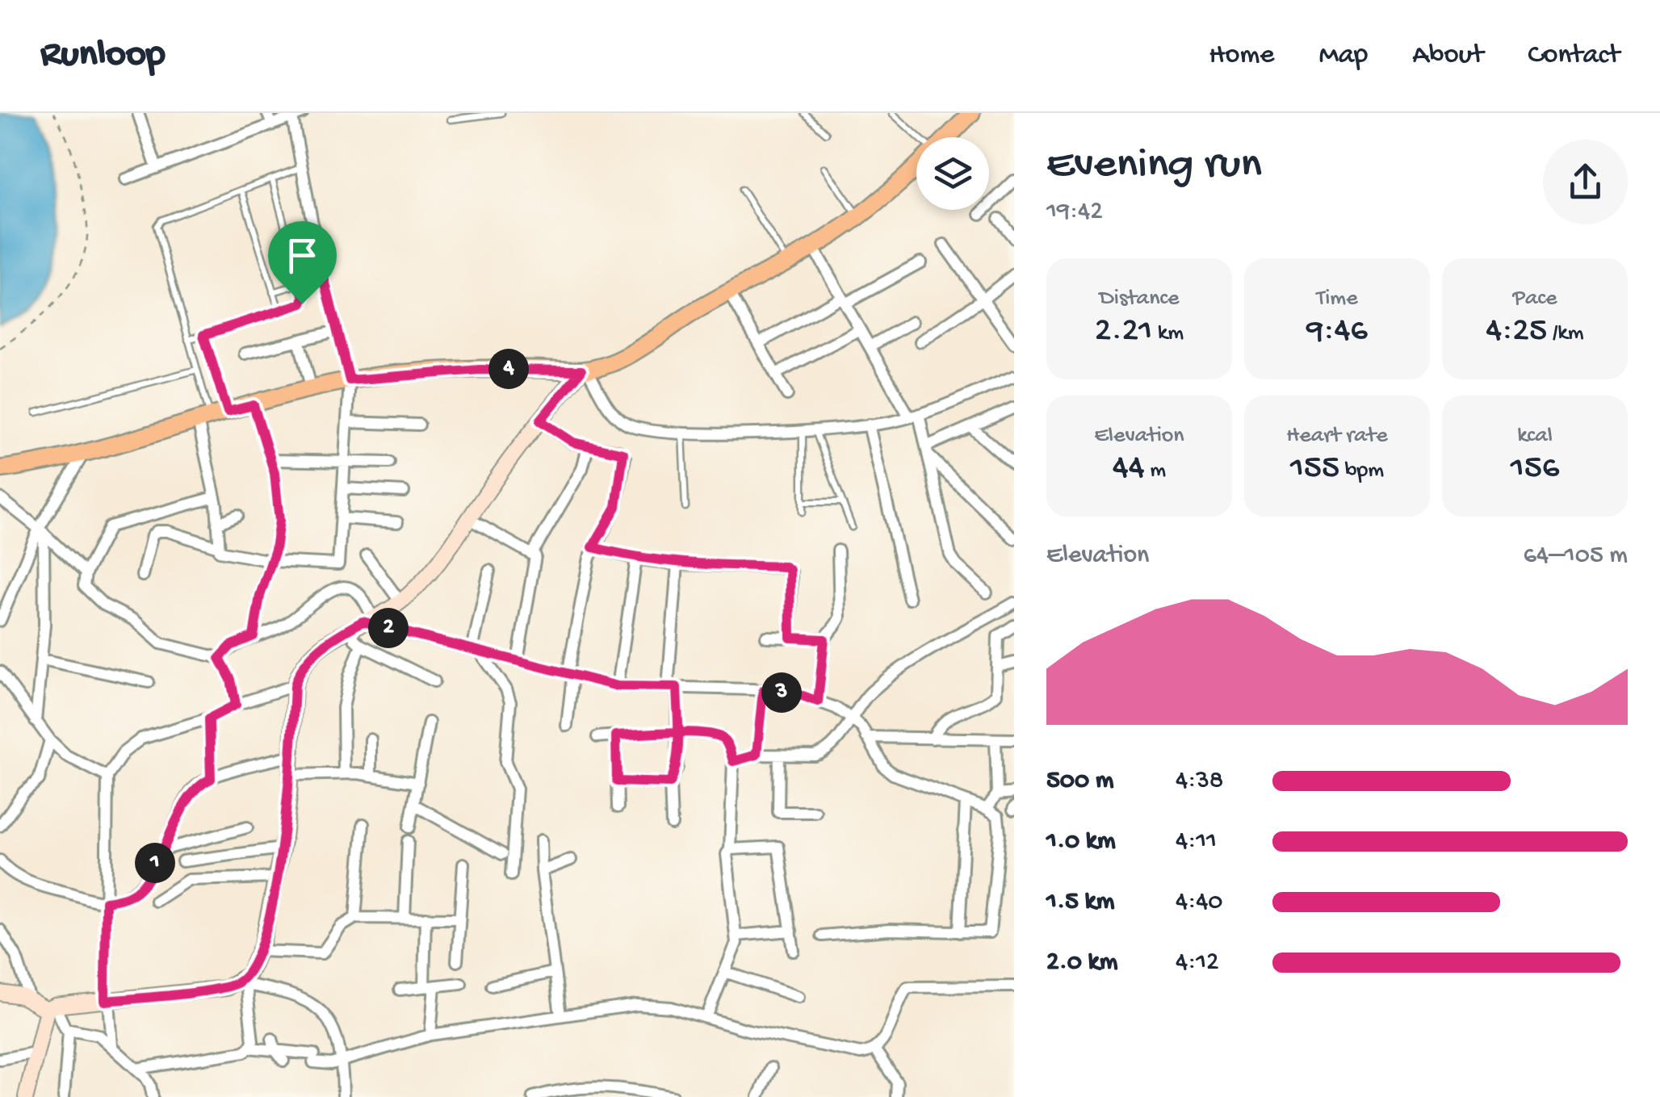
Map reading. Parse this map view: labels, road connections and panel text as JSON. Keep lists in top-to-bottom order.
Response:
{
  "page": {
    "header": "Runloop",
    "nav": [
      "Home",
      "Map",
      "About",
      "Contact"
    ],
    "heading": ["Evening run", "19:42"],
    "stats": [
      ["Distance", "2.21 km"],
      ["Time", "9:46"],
      ["Pace", "4:25 /km"],
      ["Elevation", "44 m"],
      ["Heart rate", "155 bpm"],
      ["kcal", "156"]
    ],
    "pins": [
      "4",
      "2",
      "3",
      "1"
    ],
    "chart": ["Elevation", "64–105 m"],
    "list": [
      {
        "name": "500 m",
        "note": "4:38"
      },
      {
        "name": "1.0 km",
        "note": "4:11"
      },
      {
        "name": "1.5 km",
        "note": "4:40"
      },
      {
        "name": "2.0 km",
        "note": "4:12"
      }
    ]
  }
}
